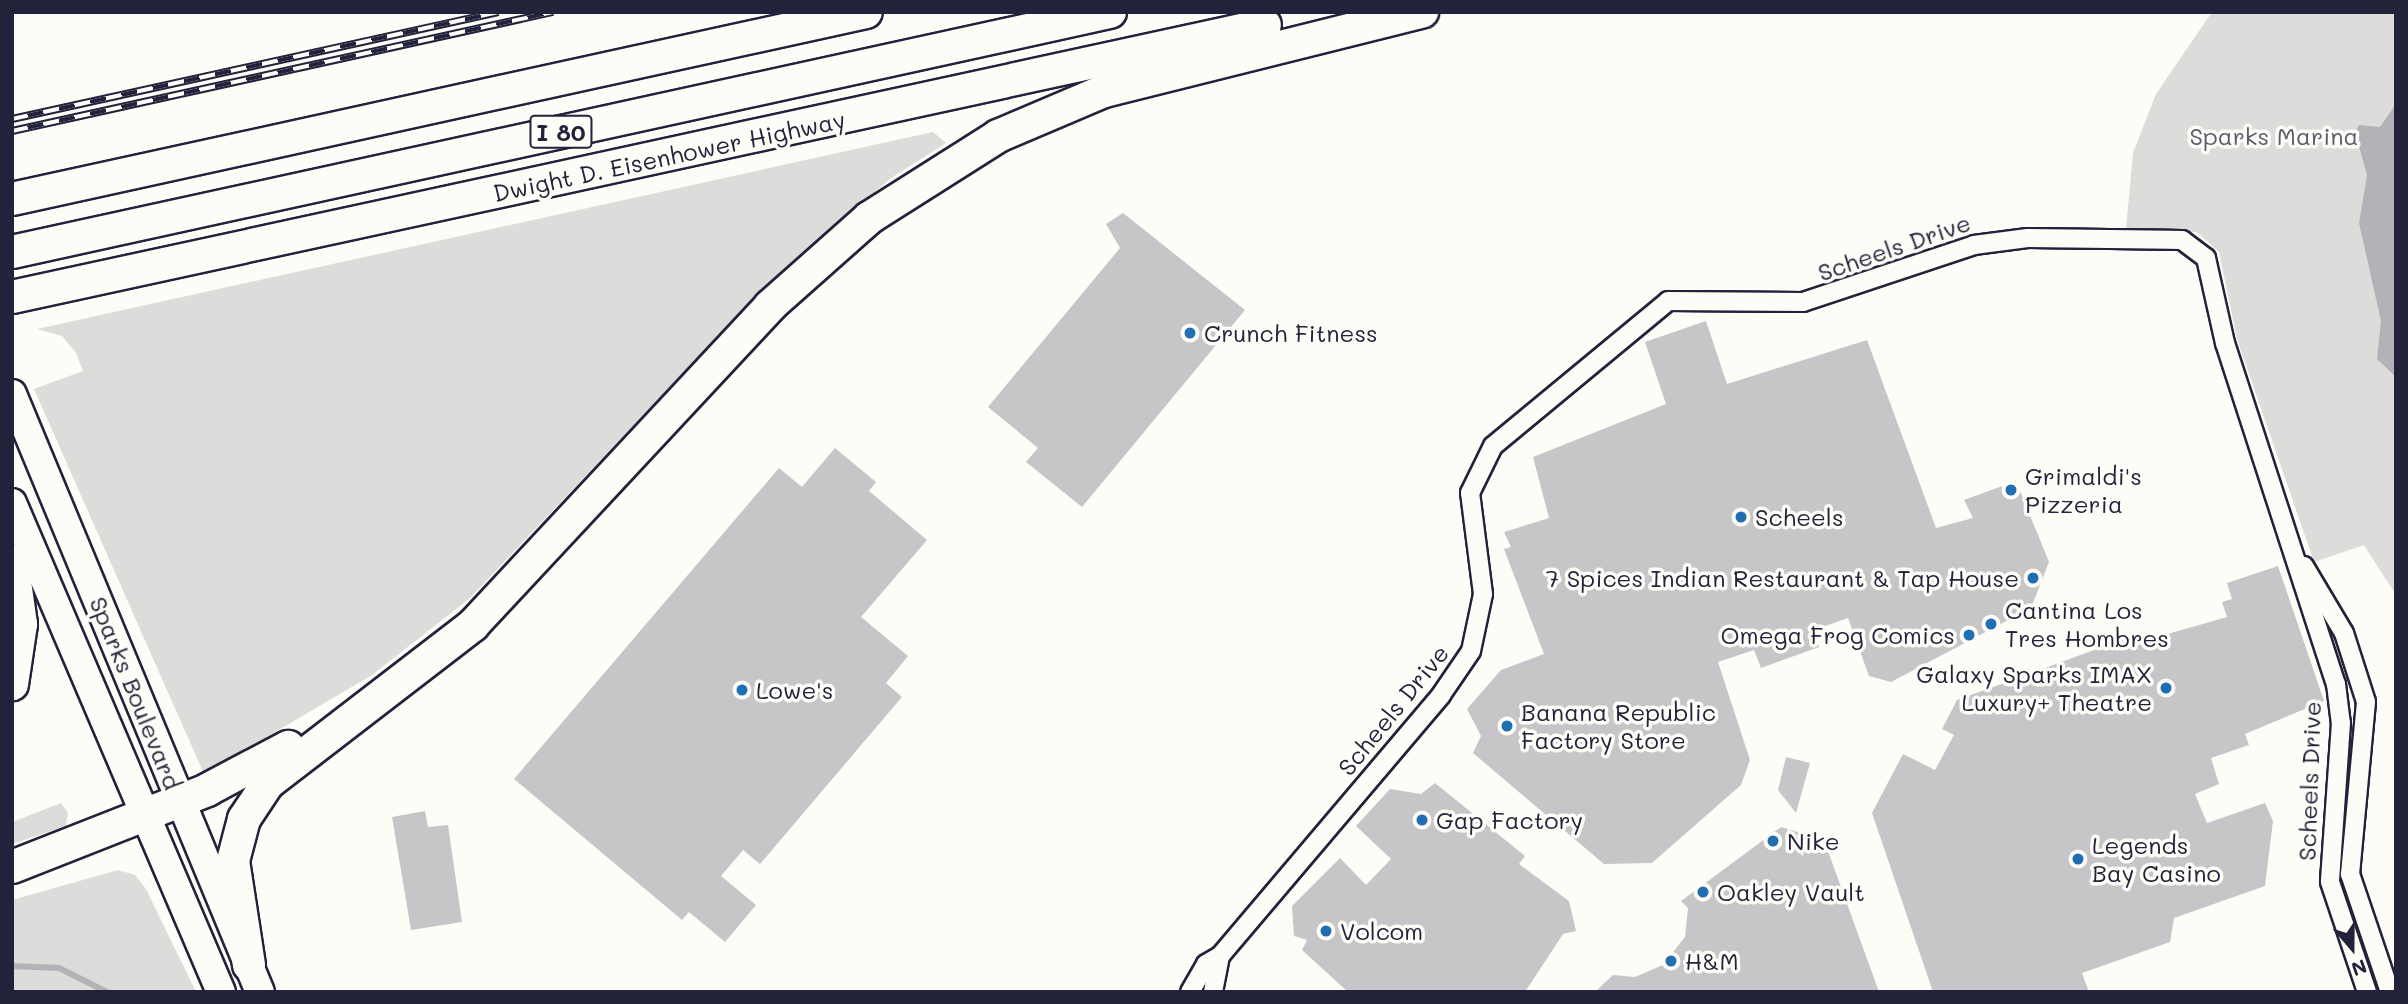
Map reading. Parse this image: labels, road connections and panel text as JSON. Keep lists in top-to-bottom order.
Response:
{
  "streets": {
    "highway": ["I 80", "Dwight D. Eisenhower Highway"],
    "main road": ["Sparks Boulevard"],
    "street": ["Scheels Drive"]
  },
  "parks": ["Sparks Marina"],
  "places": [
    "Crunch Fitness",
    "Grimaldi's Pizzeria",
    "Scheels",
    "7 Spices Indian Restaurant & Tap House",
    "Cantina Los Tres Hombres",
    "Omega Frog Comics",
    "Galaxy Sparks IMAX Luxury+ Theatre",
    "Lowe's",
    "Banana Republic Factory Store",
    "Gap Factory",
    "Nike",
    "Legends Bay Casino",
    "Oakley Vault",
    "Volcom",
    "H&M"
  ],
  "north": "bottom"
}
